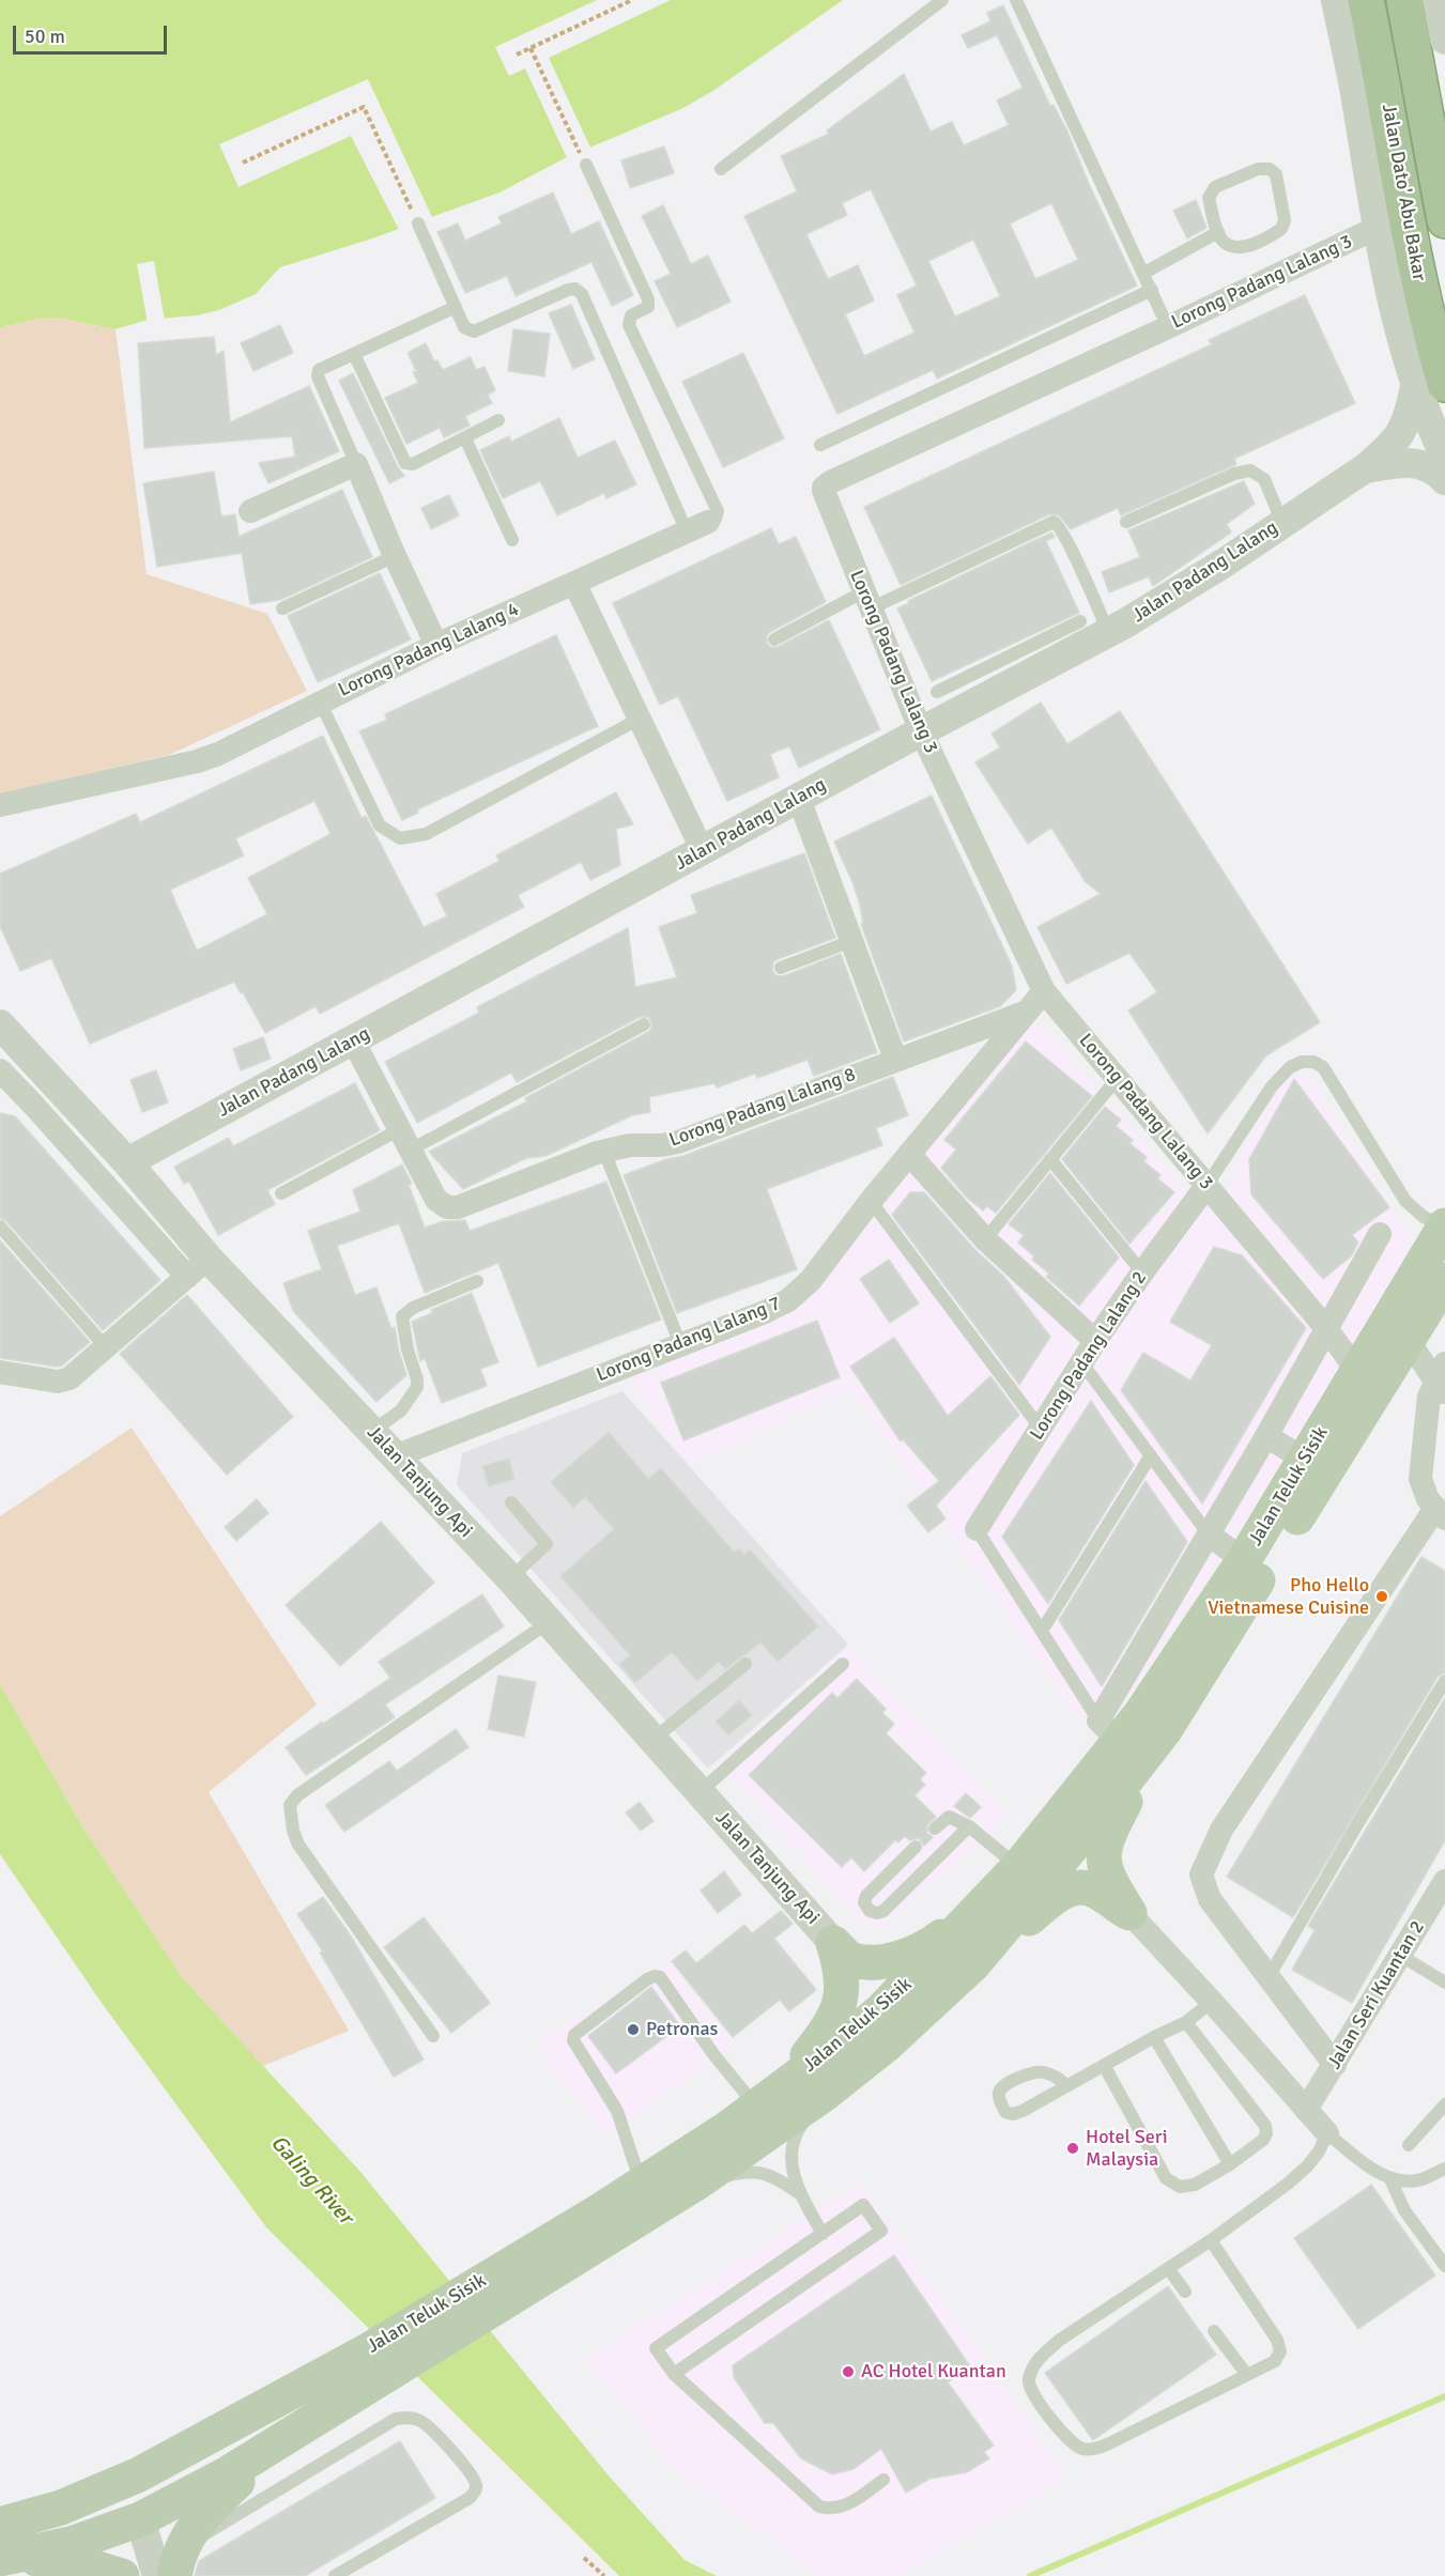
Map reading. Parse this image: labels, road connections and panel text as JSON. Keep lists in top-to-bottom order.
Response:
{
  "streets": {
    "highway": ["Jalan Dato' Abu Bakar"],
    "main road": ["Jalan Teluk Sisik"],
    "street": [
      "Lorong Padang Lalang 3",
      "Jalan Padang Lalang",
      "Lorong Padang Lalang 4",
      "Lorong Padang Lalang 8",
      "Lorong Padang Lalang 7",
      "Lorong Padang Lalang 2",
      "Jalan Tanjung Api",
      "Jalan Seri Kuantan 2"
    ]
  },
  "crossings": [
    ["Jalan Dato' Abu Bakar", "Jalan Padang Lalang"],
    ["Lorong Padang Lalang 3", "Jalan Padang Lalang"],
    ["Lorong Padang Lalang 3", "Lorong Padang Lalang 7"],
    ["Lorong Padang Lalang 3", "Lorong Padang Lalang 2"],
    ["Lorong Padang Lalang 3", "Jalan Teluk Sisik"],
    ["Jalan Padang Lalang", "Lorong Padang Lalang 8"],
    ["Jalan Padang Lalang", "Jalan Tanjung Api"],
    ["Lorong Padang Lalang 8", "Lorong Padang Lalang 7"],
    ["Lorong Padang Lalang 7", "Jalan Tanjung Api"]
  ],
  "water": ["Galing River"],
  "places": [
    "Pho Hello Vietnamese Cuisine",
    "Petronas",
    "Hotel Seri Malaysia",
    "AC Hotel Kuantan"
  ],
  "scale_bar": "50 m"
}
